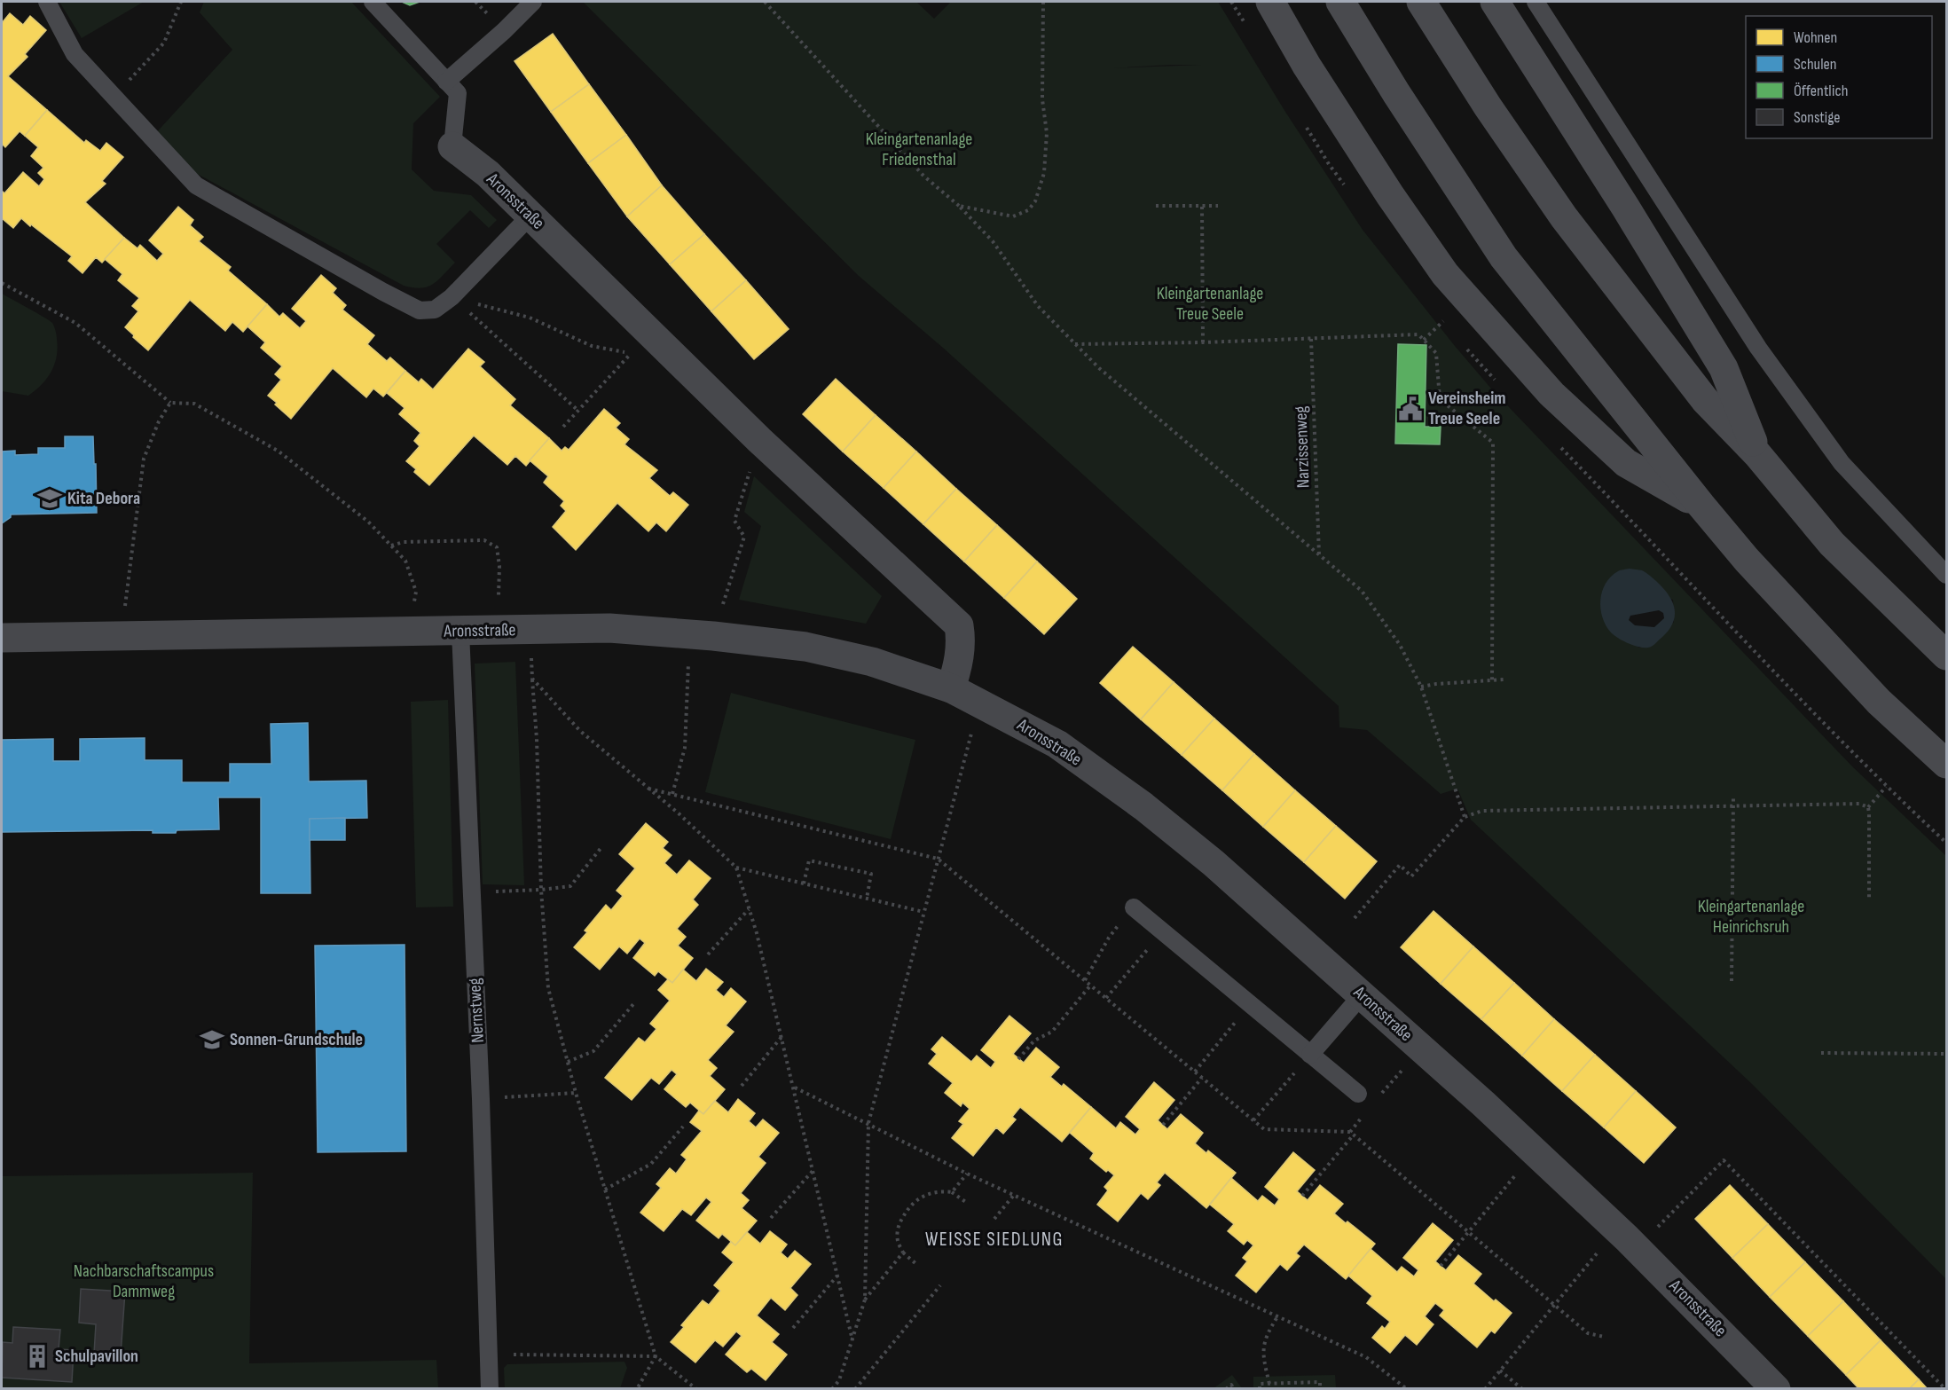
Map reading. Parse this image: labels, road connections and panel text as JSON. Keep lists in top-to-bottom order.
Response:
{
  "streets": {
    "street": ["Aronsstraße"],
    "lane": ["Nernstweg"],
    "path": ["Narzissenweg"]
  },
  "crossings": [
    ["Aronsstraße", "Nernstweg"]
  ],
  "districts": ["WEISSE SIEDLUNG"],
  "parks": [
    "Kleingartenanlage Friedensthal",
    "Kleingartenanlage Treue Seele",
    "Kleingartenanlage Heinrichsruh",
    "Nachbarschaftscampus Dammweg"
  ],
  "places": {
    "public building": ["Vereinsheim Treue Seele"],
    "school or university": ["Kita Debora", "Sonnen-Grundschule"],
    "building": ["Schulpavillon"]
  },
  "legend": [
    "Wohnen",
    "Schulen",
    "Öffentlich",
    "Sonstige"
  ]
}
